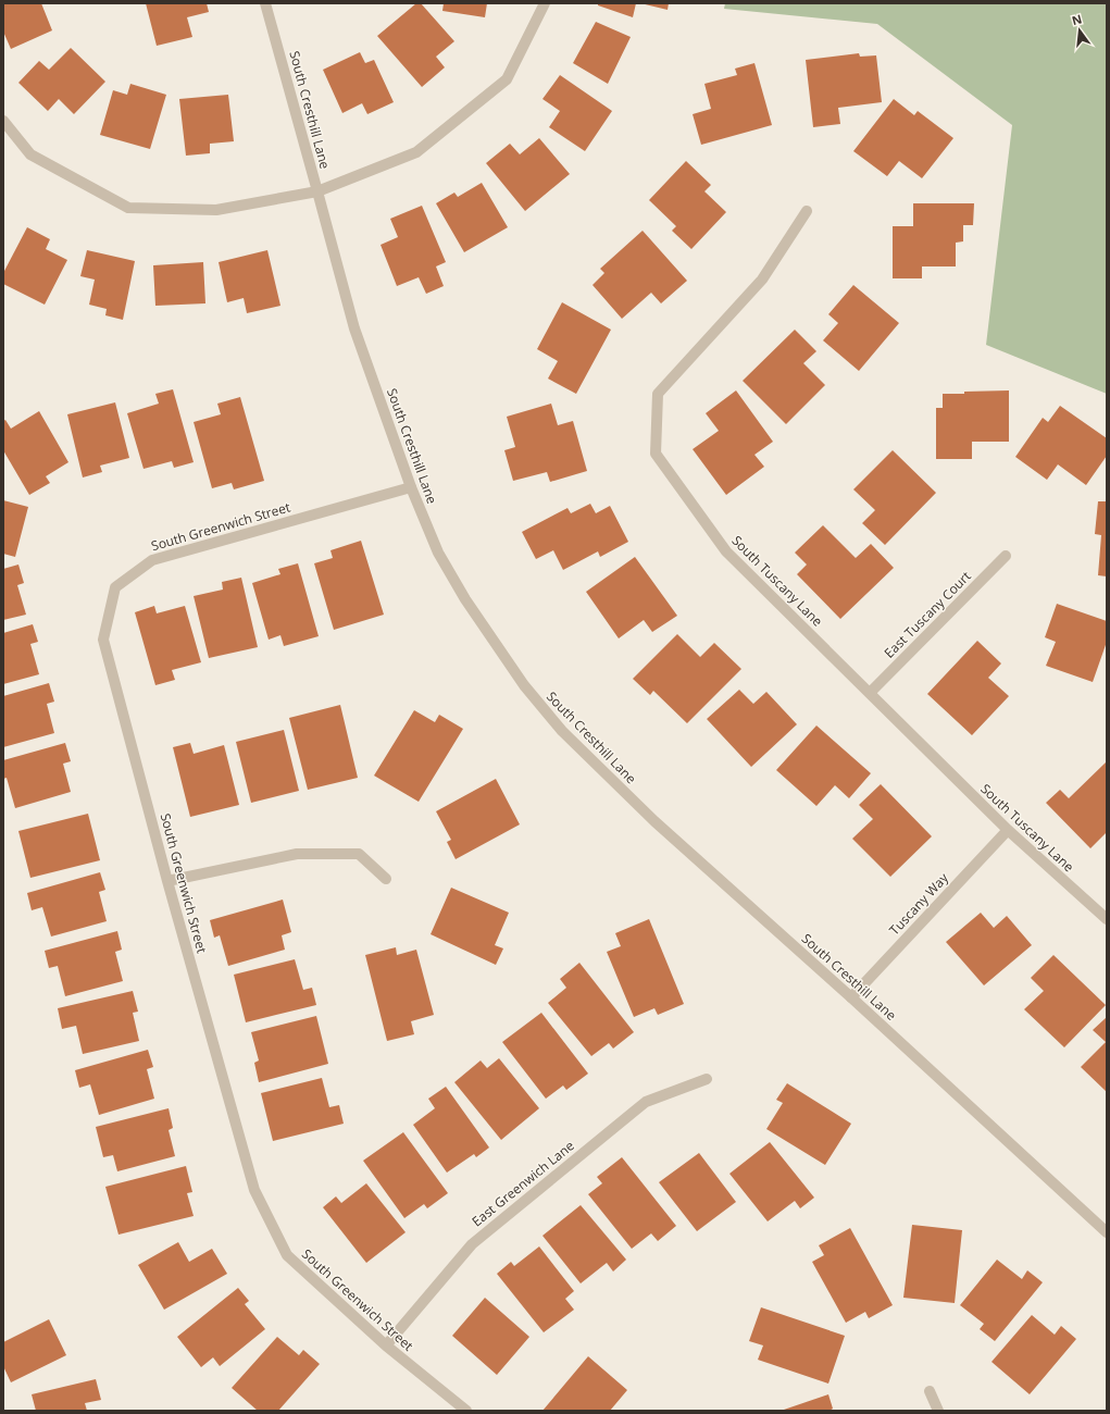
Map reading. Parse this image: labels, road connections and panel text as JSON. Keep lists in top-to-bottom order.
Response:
{
  "streets": {
    "street": [
      "South Cresthill Lane",
      "South Greenwich Street",
      "South Tuscany Lane",
      "East Tuscany Court",
      "Tuscany Way",
      "East Greenwich Lane"
    ]
  },
  "crossings": [
    ["South Cresthill Lane", "South Greenwich Street"],
    ["South Cresthill Lane", "Tuscany Way"],
    ["South Greenwich Street", "East Greenwich Lane"],
    ["South Tuscany Lane", "East Tuscany Court"],
    ["South Tuscany Lane", "Tuscany Way"]
  ],
  "north": "top"
}
